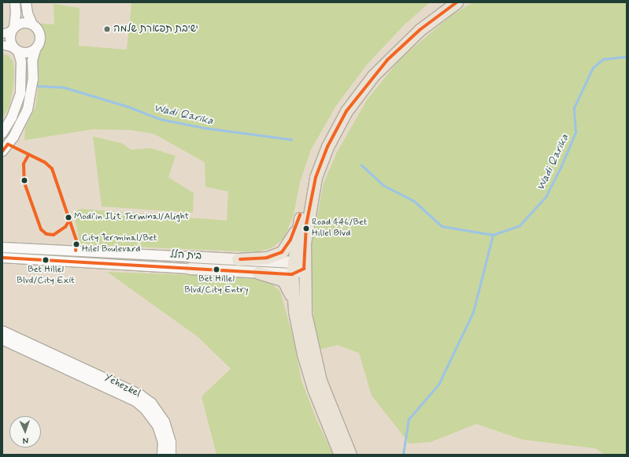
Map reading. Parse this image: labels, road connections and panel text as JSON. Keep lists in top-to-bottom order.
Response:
{
  "streets": {
    "main road": ["בית הלל"],
    "street": ["Yehezkel"]
  },
  "water": ["Wadi Qarika"],
  "places": [
    "ישיבת תפארת שלמה",
    "Modi'in Ilit Terminal/Alight",
    "Road 446/Bet Hillel Blvd",
    "City Terminal/Bet Hilel Boulevard",
    "Bet Hillel Blvd/City Exit",
    "Bet Hillel Blvd/City Entry"
  ],
  "north": "bottom"
}
